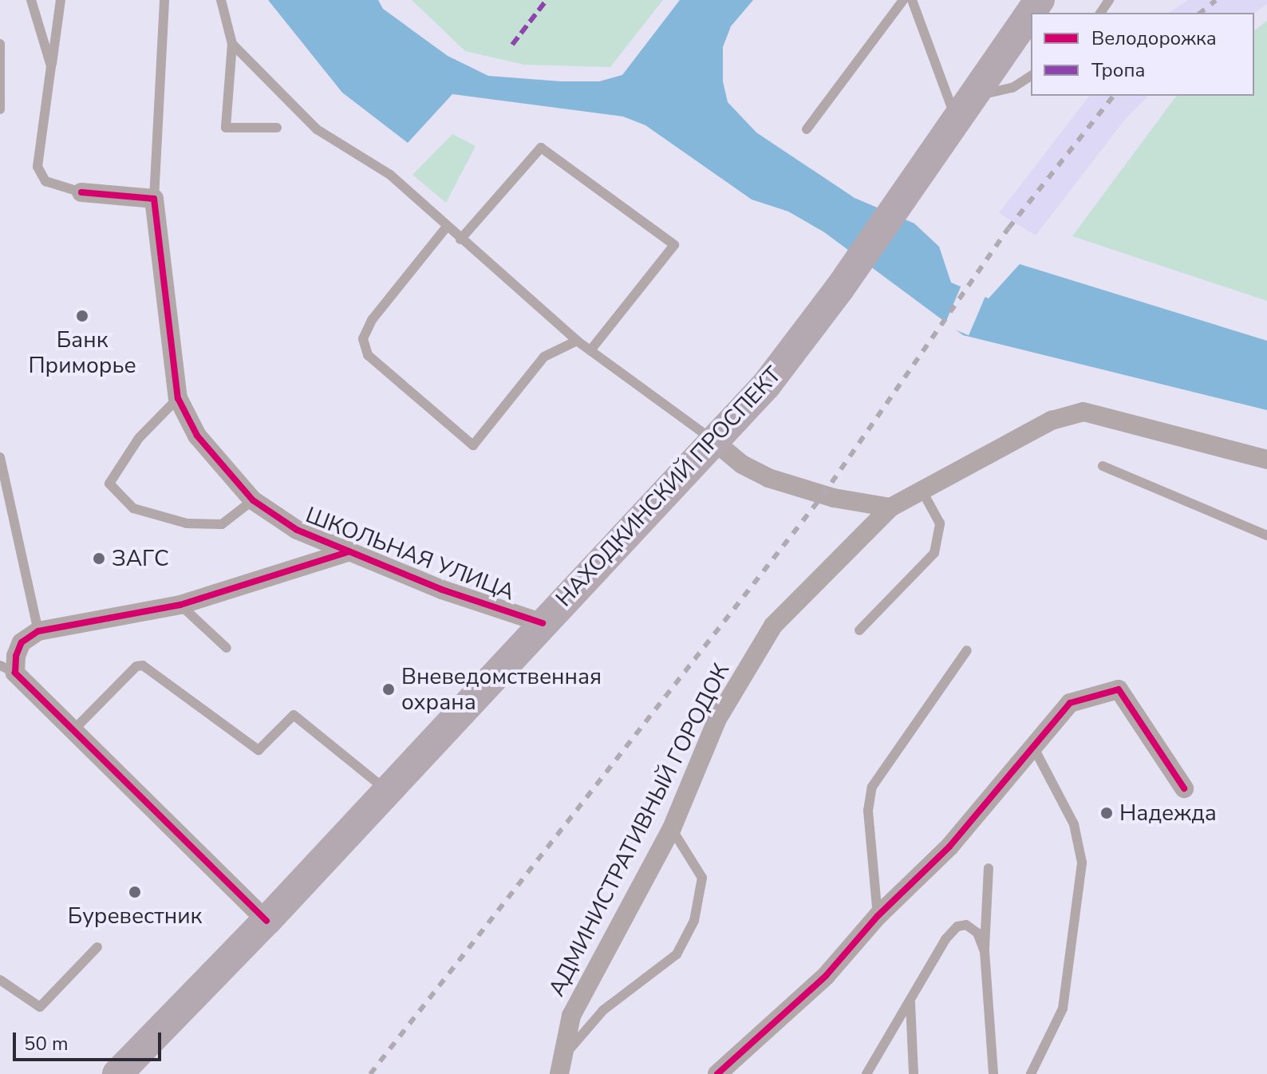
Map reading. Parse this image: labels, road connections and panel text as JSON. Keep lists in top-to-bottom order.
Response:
{
  "streets": {
    "main road": ["НАХОДКИНСКИЙ ПРОСПЕКТ"],
    "street": ["ШКОЛЬНАЯ УЛИЦА", "АДМИНИСТРАТИВНЫЙ ГОРОДОК"]
  },
  "crossings": [
    ["НАХОДКИНСКИЙ ПРОСПЕКТ", "ШКОЛЬНАЯ УЛИЦА"]
  ],
  "places": [
    "Банк Приморье",
    "ЗАГС",
    "Вневедомственная охрана",
    "Надежда",
    "Буревестник"
  ],
  "legend": ["Велодорожка", "Тропа"],
  "scale_bar": "50 m"
}
